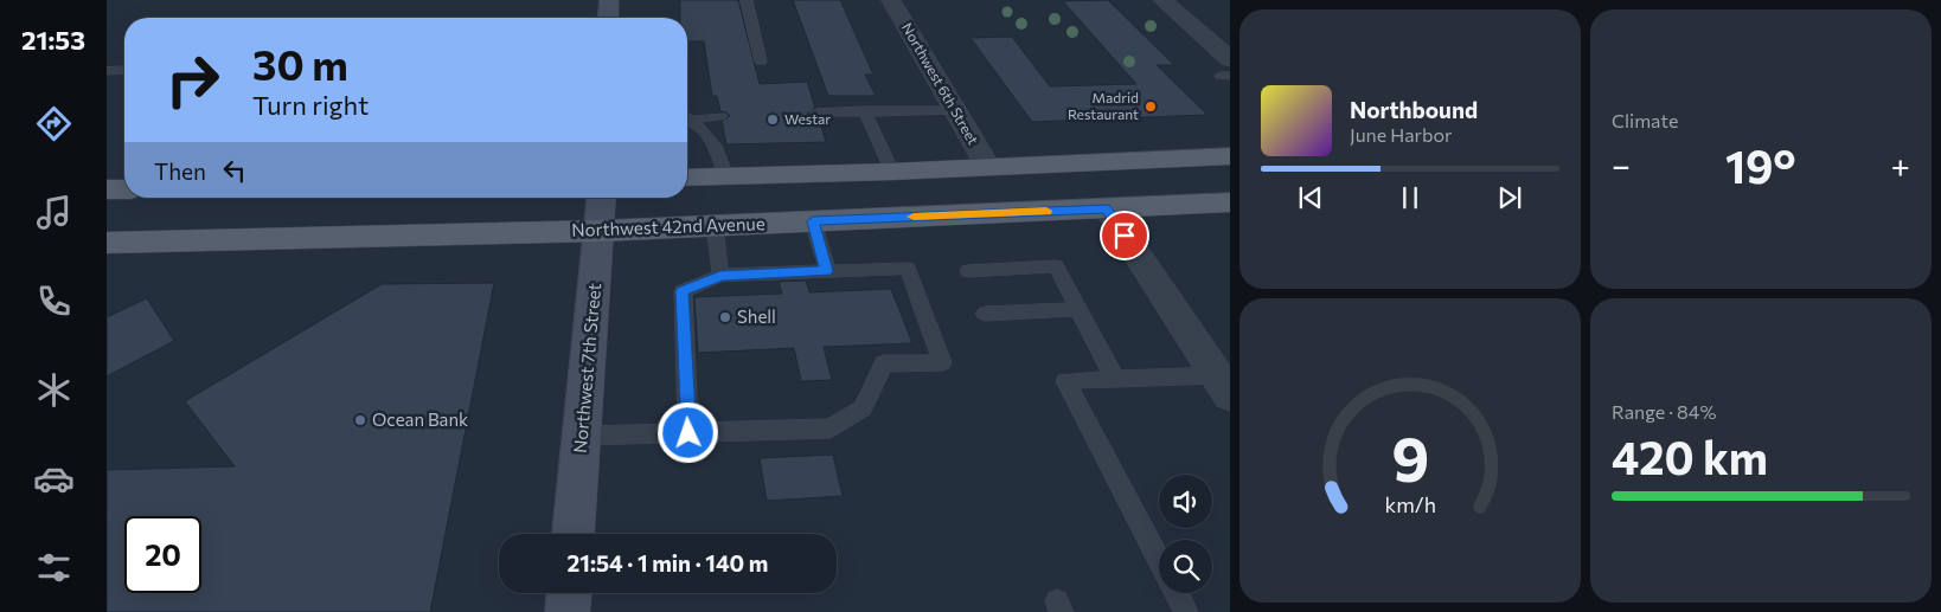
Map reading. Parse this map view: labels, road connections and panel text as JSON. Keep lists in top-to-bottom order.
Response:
{
  "streets": {
    "main road": ["Northwest 42nd Avenue", "Northwest 7th Street"],
    "street": ["Northwest 6th Street"]
  },
  "crossings": [
    ["Northwest 42nd Avenue", "Northwest 7th Street"]
  ],
  "places": [
    "Madrid Restaurant",
    "Westar",
    "Shell",
    "Ocean Bank"
  ],
  "page": {
    "tabs": "21:53",
    "tile": [
      "Climate",
      ["Range · 84%", "420 km"]
    ],
    "turn": ["30 m", "Turn right"],
    "song": ["Northbound", "June Harbor"],
    "heat": ["−", "19°", "+"],
    "then": "Then",
    "limit": "20",
    "trip": "21:54 · 1 min · 140 m",
    "gauge": ["9", "km/h"]
  }
}
